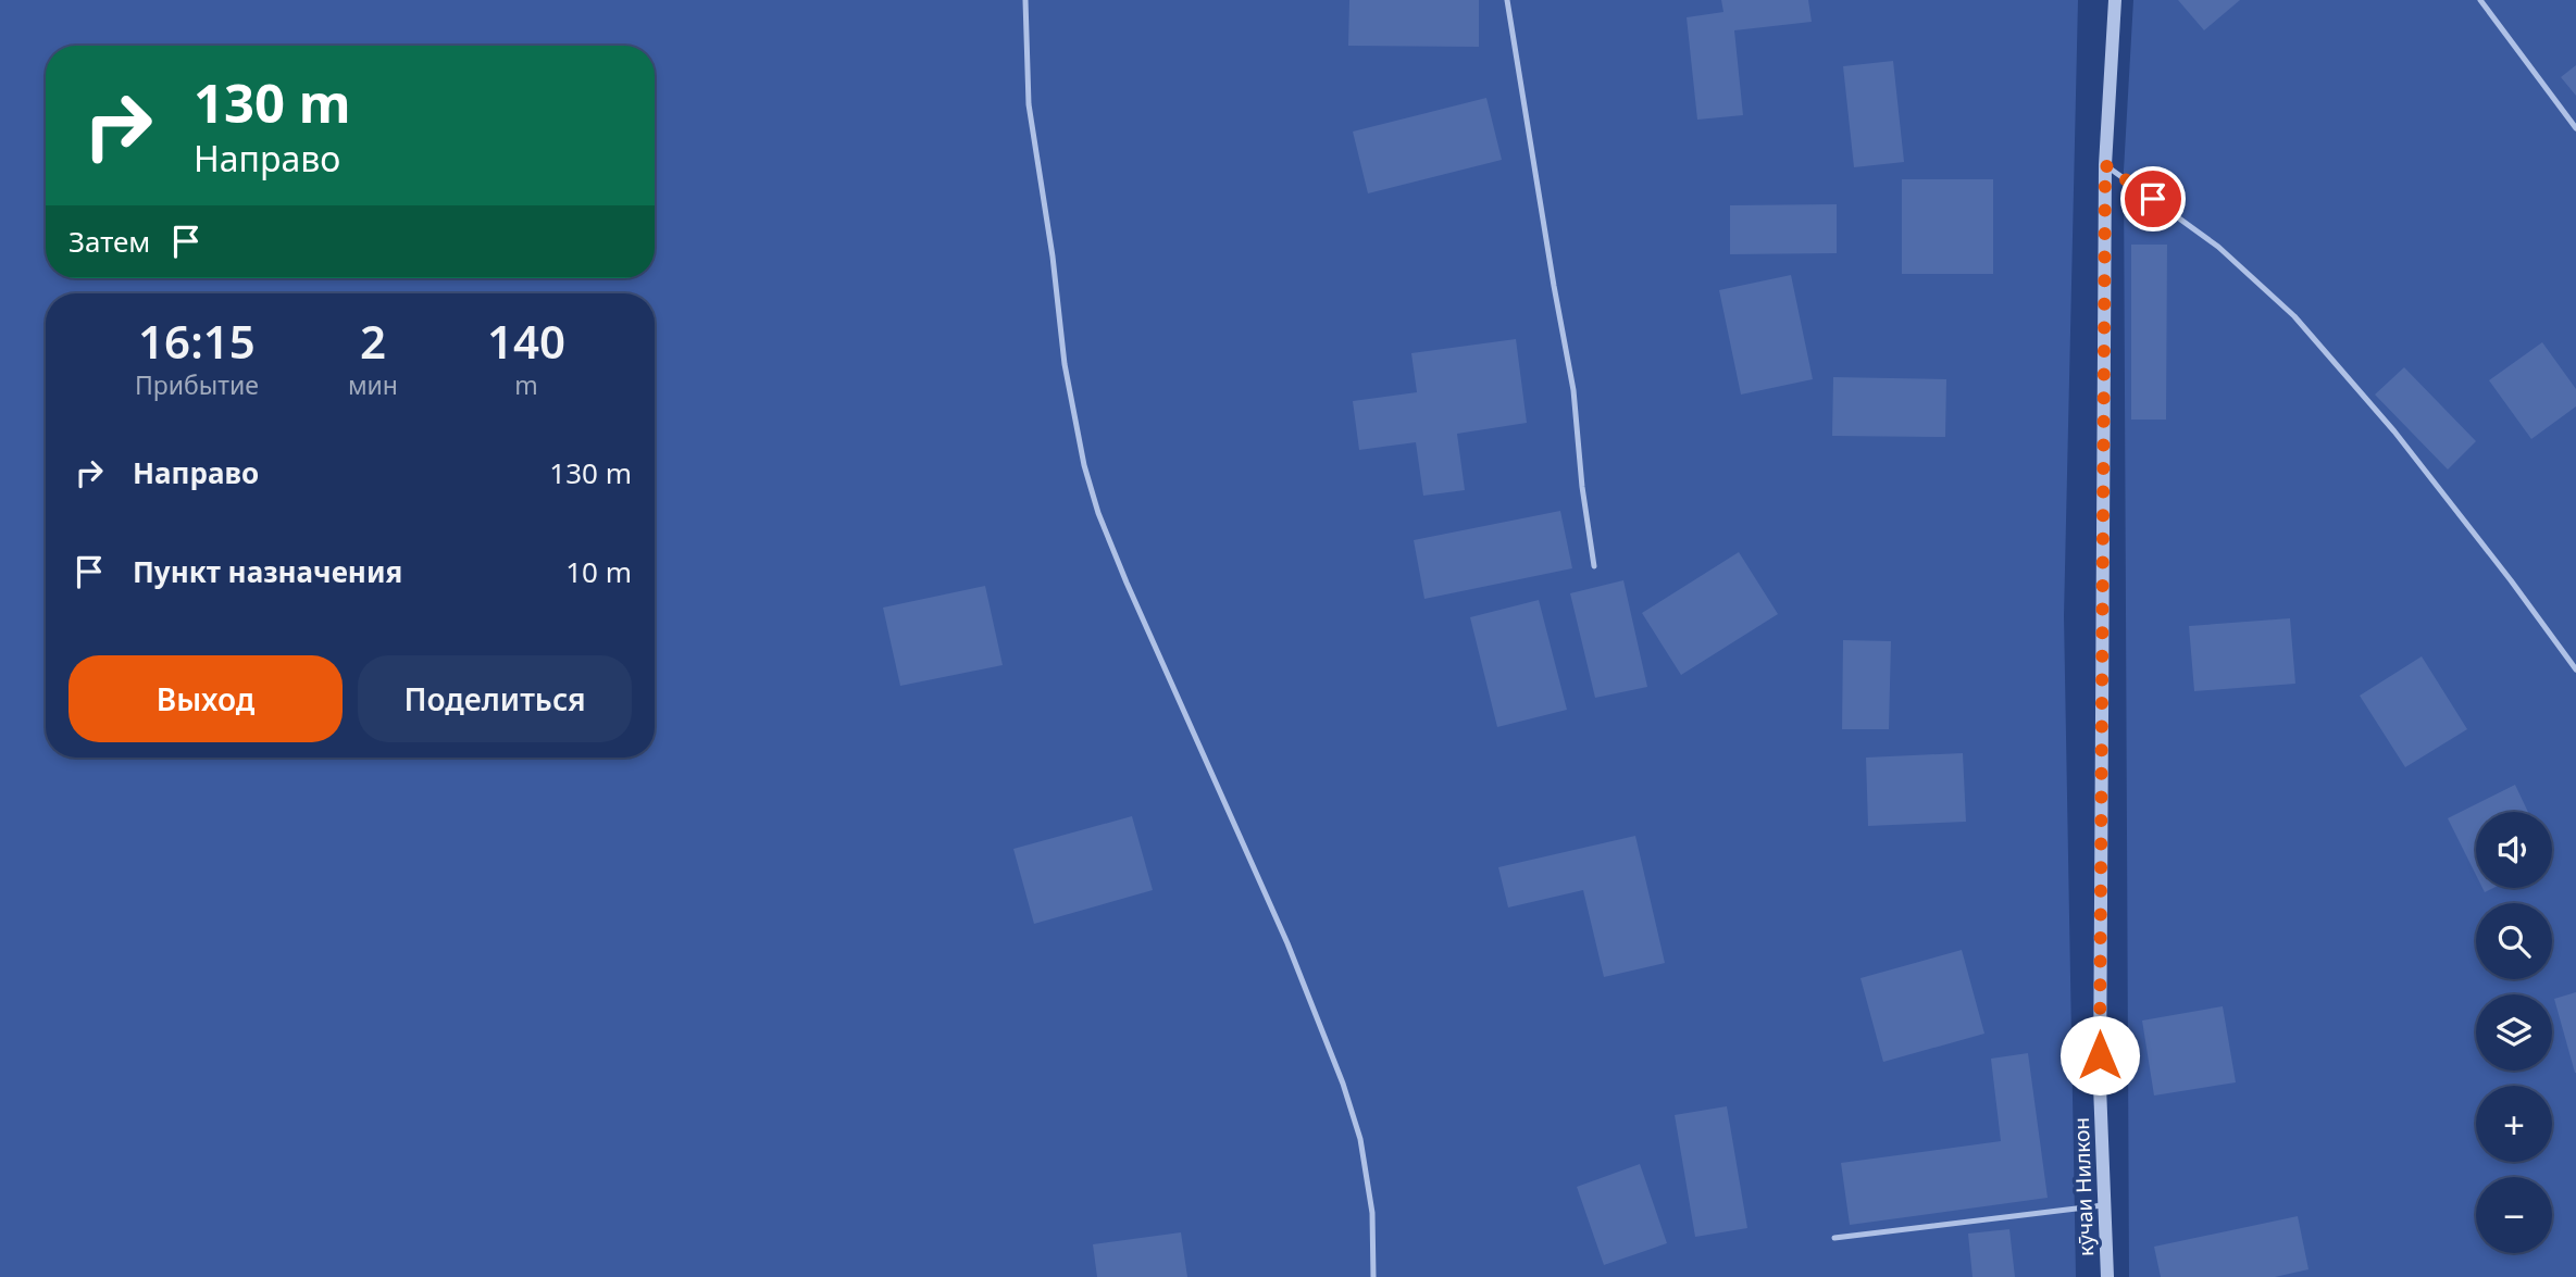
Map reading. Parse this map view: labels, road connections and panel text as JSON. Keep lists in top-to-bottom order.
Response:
{
  "streets": {
    "street": ["кӯчаи Нилкон"]
  },
  "page": {
    "turn": ["130 m", "Направо"],
    "then": "Затем",
    "eta": [
      "16:15",
      "Прибытие",
      "2",
      "мин",
      "140",
      "m"
    ],
    "list": [
      {
        "name": "Направо",
        "value": "130 m"
      },
      {
        "name": "Пункт назначения",
        "value": "10 m"
      }
    ],
    "buttons": ["Выход", "Поделиться"],
    "map_buttons": ["+", "−"]
  }
}
